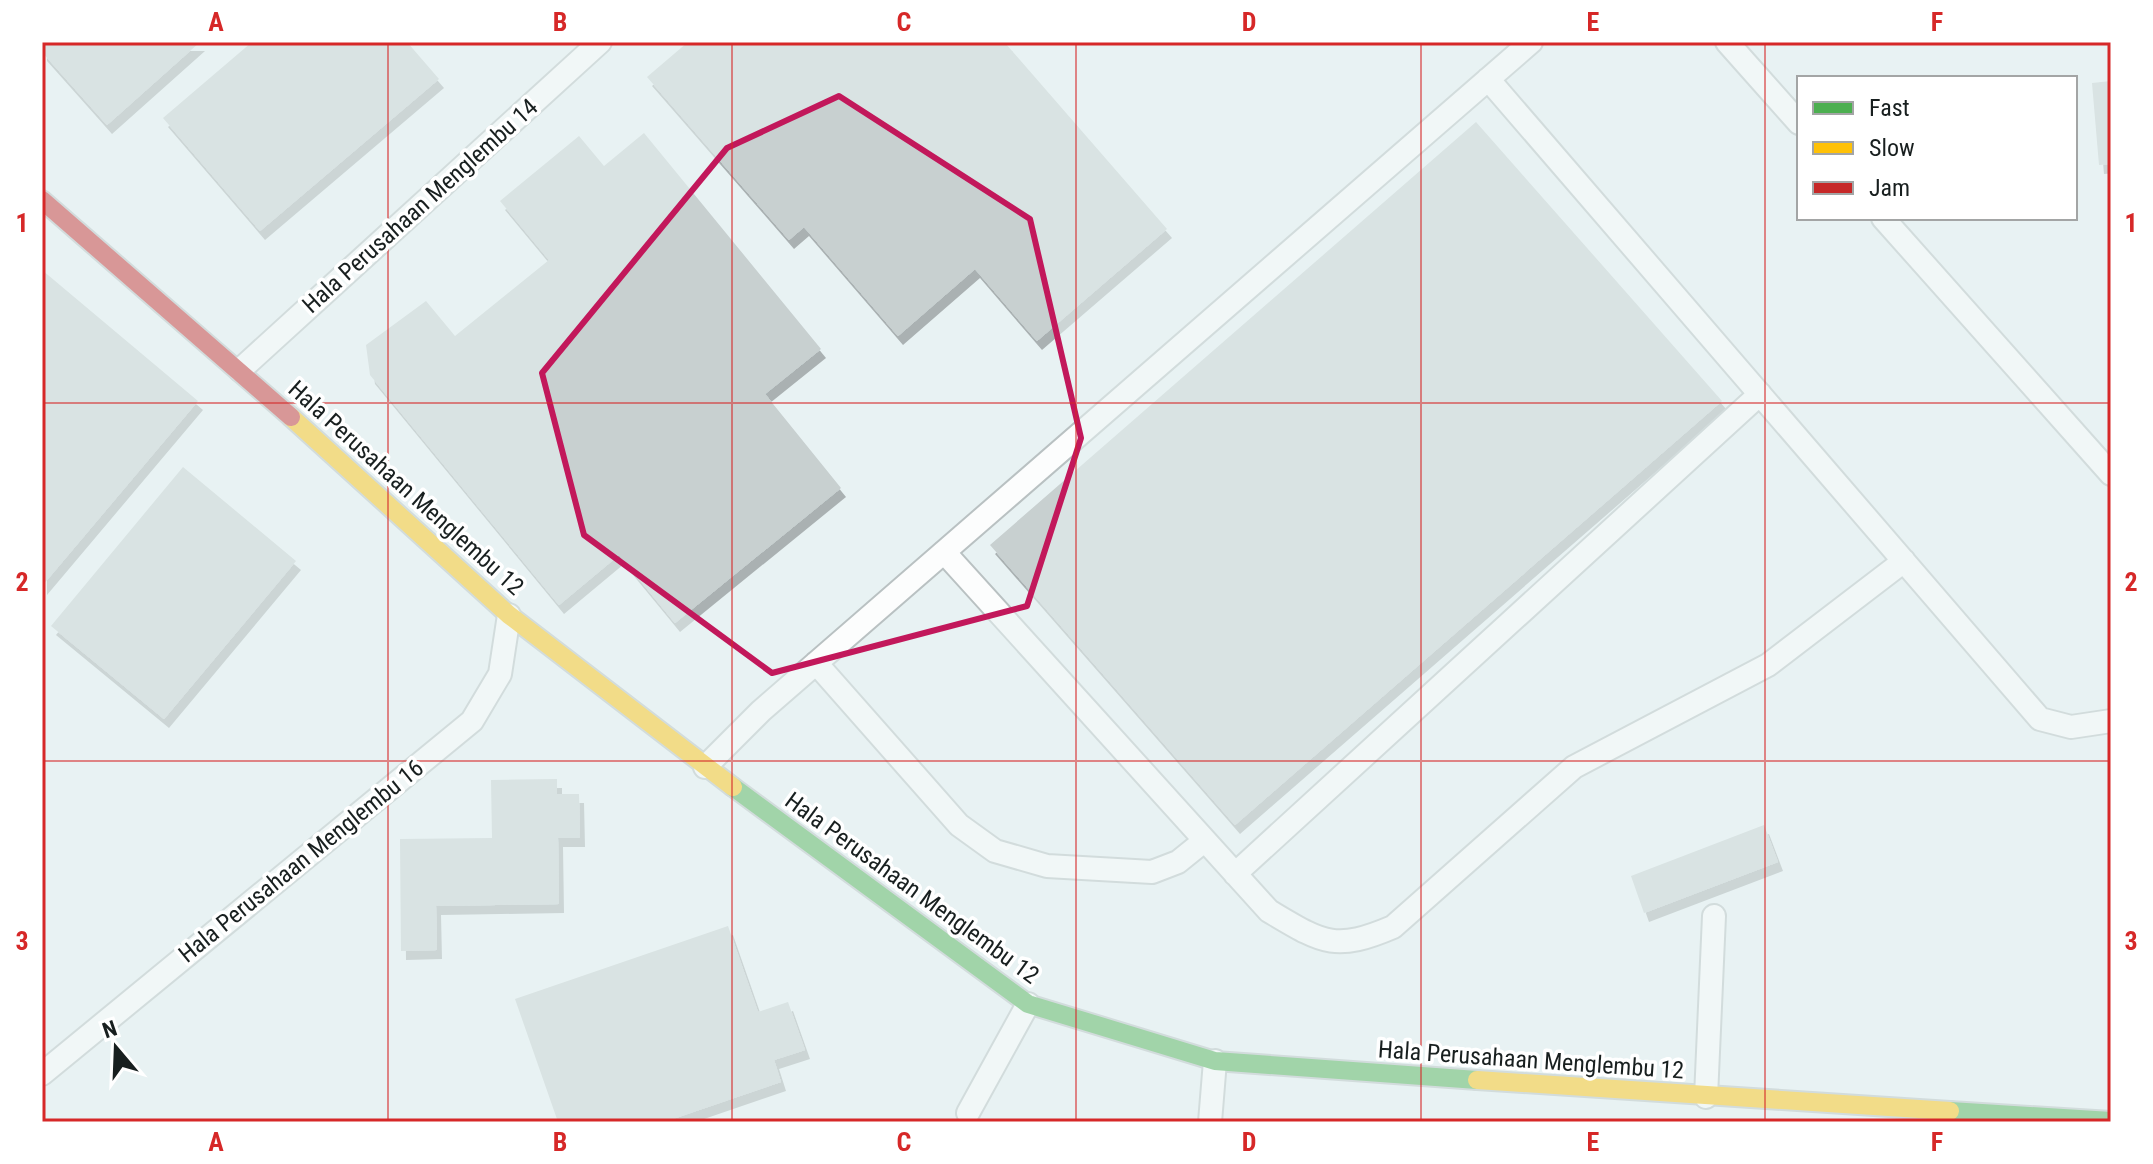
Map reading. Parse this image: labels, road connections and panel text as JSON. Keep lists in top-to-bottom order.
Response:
{
  "streets": {
    "street": ["Hala Perusahaan Menglembu 12"],
    "lane": ["Hala Perusahaan Menglembu 14", "Hala Perusahaan Menglembu 16"]
  },
  "crossings": [
    ["Hala Perusahaan Menglembu 14", "Hala Perusahaan Menglembu 12"],
    ["Hala Perusahaan Menglembu 12", "Hala Perusahaan Menglembu 16"]
  ],
  "legend": ["Fast", "Slow", "Jam"],
  "north": "top",
  "grid": {
    "columns": [
      "A",
      "B",
      "C",
      "D",
      "E",
      "F"
    ],
    "rows": ["1", "2", "3"]
  }
}
